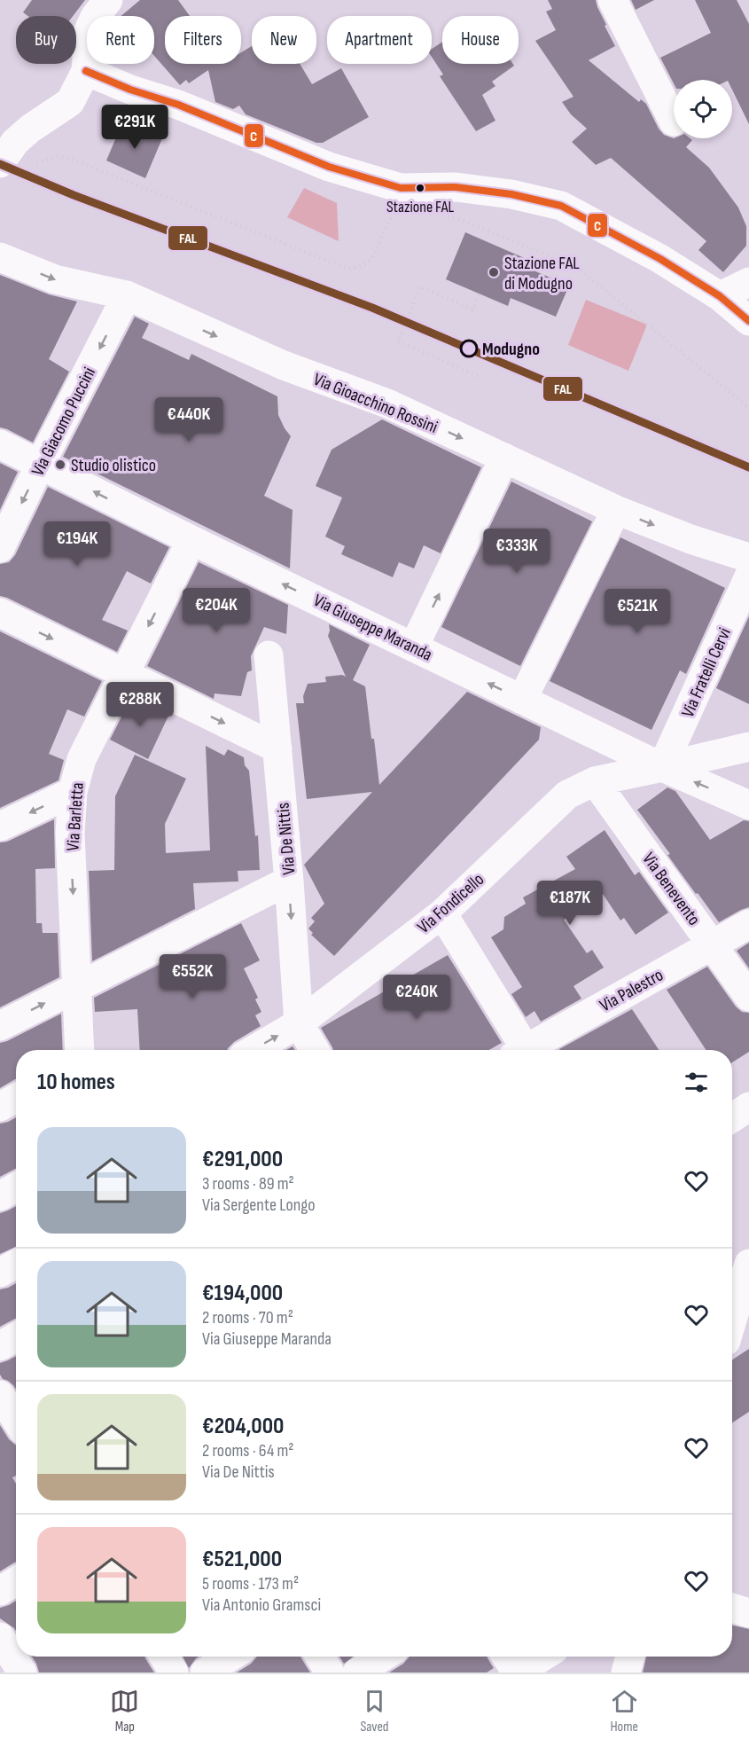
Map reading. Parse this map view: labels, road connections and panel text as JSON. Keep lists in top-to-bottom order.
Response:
{
  "streets": {
    "street": [
      "Via Gioacchino Rossini",
      "Via Giacomo Puccini",
      "Via Giuseppe Maranda",
      "Via Fratelli Cervi",
      "Via Barletta",
      "Via De Nittis",
      "Via Benevento",
      "Via Fondicello",
      "Via Palestro"
    ]
  },
  "crossings": [
    ["Via Gioacchino Rossini", "Via Giacomo Puccini"],
    ["Via Giacomo Puccini", "Via Giuseppe Maranda"],
    ["Via Giuseppe Maranda", "Via Fratelli Cervi"],
    ["Via Giuseppe Maranda", "Via Barletta"],
    ["Via Giuseppe Maranda", "Via Fondicello"],
    ["Via Fratelli Cervi", "Via Fondicello"],
    ["Via De Nittis", "Via Fondicello"],
    ["Via Benevento", "Via Fondicello"],
    ["Via Benevento", "Via Palestro"]
  ],
  "one_way": ["Via Giacomo Puccini", "Via Barletta", "Via De Nittis"],
  "places": [
    "Stazione FAL",
    "Stazione FAL di Modugno",
    "Modugno",
    "Studio olistico"
  ],
  "lines": ["transit line C", "rail line FAL"],
  "page": {
    "chip": [
      "Buy",
      "Rent",
      "Filters",
      "New",
      "Apartment",
      "House"
    ],
    "price": [
      "€291K",
      "€440K",
      "€194K",
      "€333K",
      "€204K",
      "€521K",
      "€288K",
      "€187K",
      "€552K",
      "€240K"
    ],
    "heading": "10 homes",
    "list": [
      {
        "name": "€291,000",
        "note": "3 rooms · 89 m² · Via Sergente Longo"
      },
      {
        "name": "€194,000",
        "note": "2 rooms · 70 m² · Via Giuseppe Maranda"
      },
      {
        "name": "€204,000",
        "note": "2 rooms · 64 m² · Via De Nittis"
      },
      {
        "name": "€521,000",
        "note": "5 rooms · 173 m² · Via Antonio Gramsci"
      }
    ],
    "tabs": ["Map", "Saved", "Home"]
  }
}
